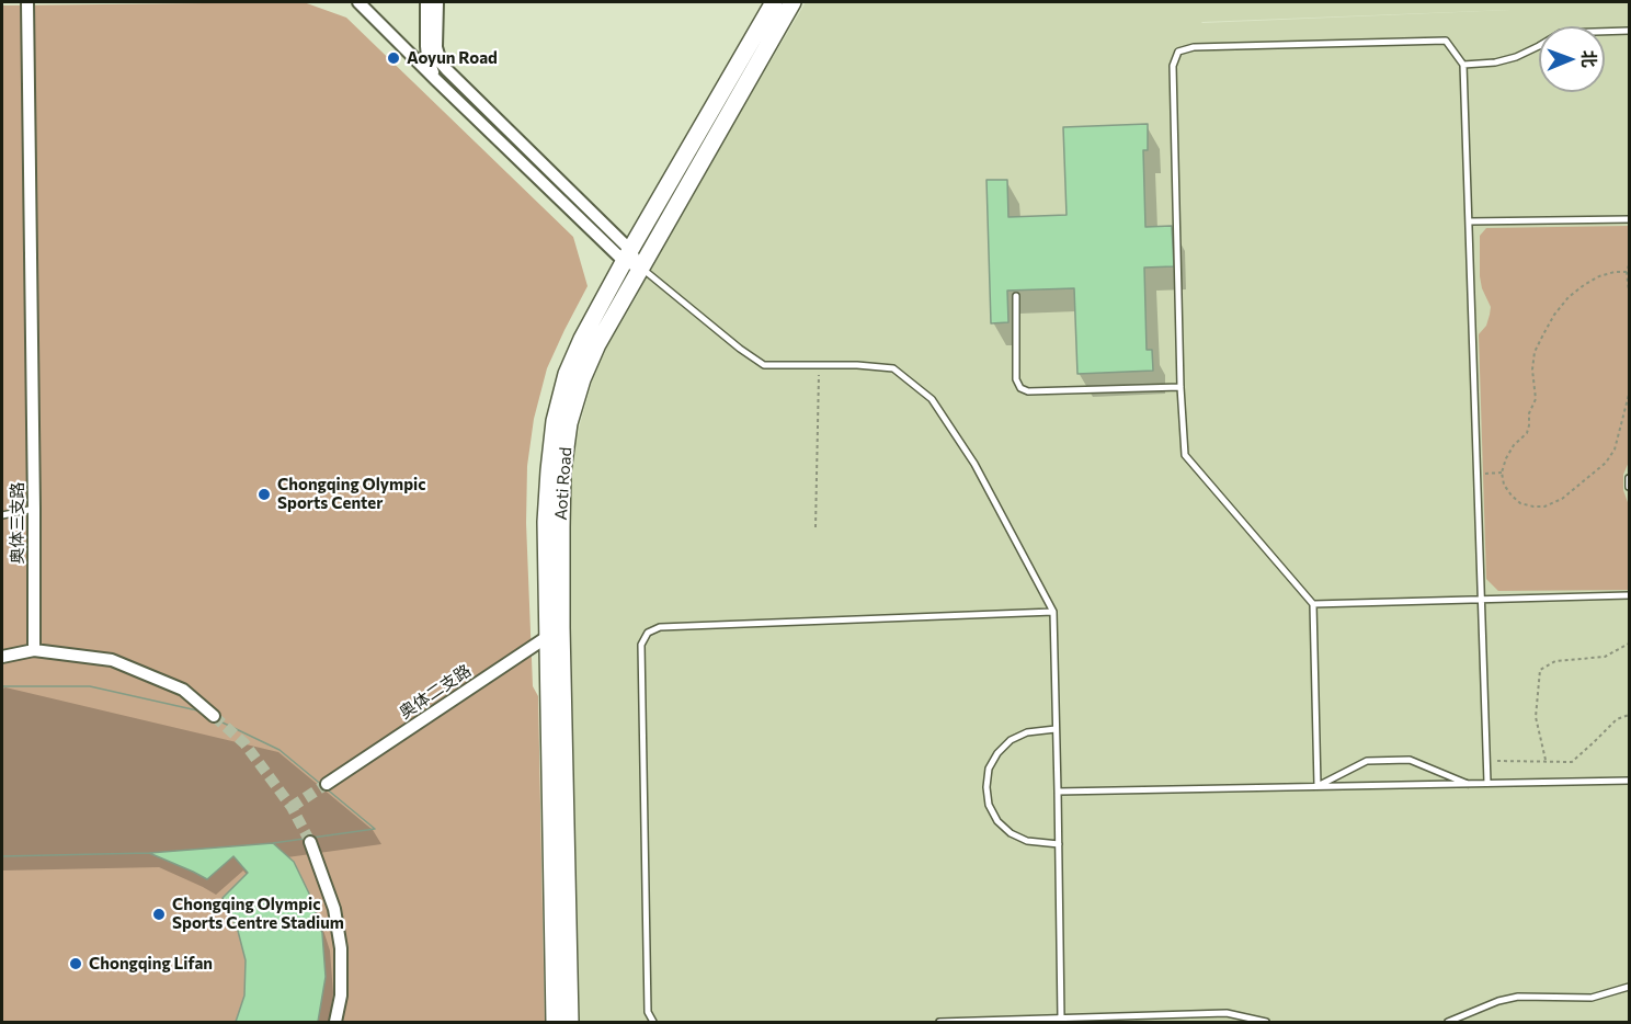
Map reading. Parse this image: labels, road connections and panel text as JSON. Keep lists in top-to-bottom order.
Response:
{
  "streets": {
    "main road": ["Aoti Road"],
    "street": ["奥体三支路", "奥体二支路"]
  },
  "crossings": [
    ["Aoti Road", "奥体二支路"]
  ],
  "places": [
    "Aoyun Road",
    "Chongqing Olympic Sports Center",
    "Chongqing Olympic Sports Centre Stadium",
    "Chongqing Lifan"
  ],
  "north": "right"
}
